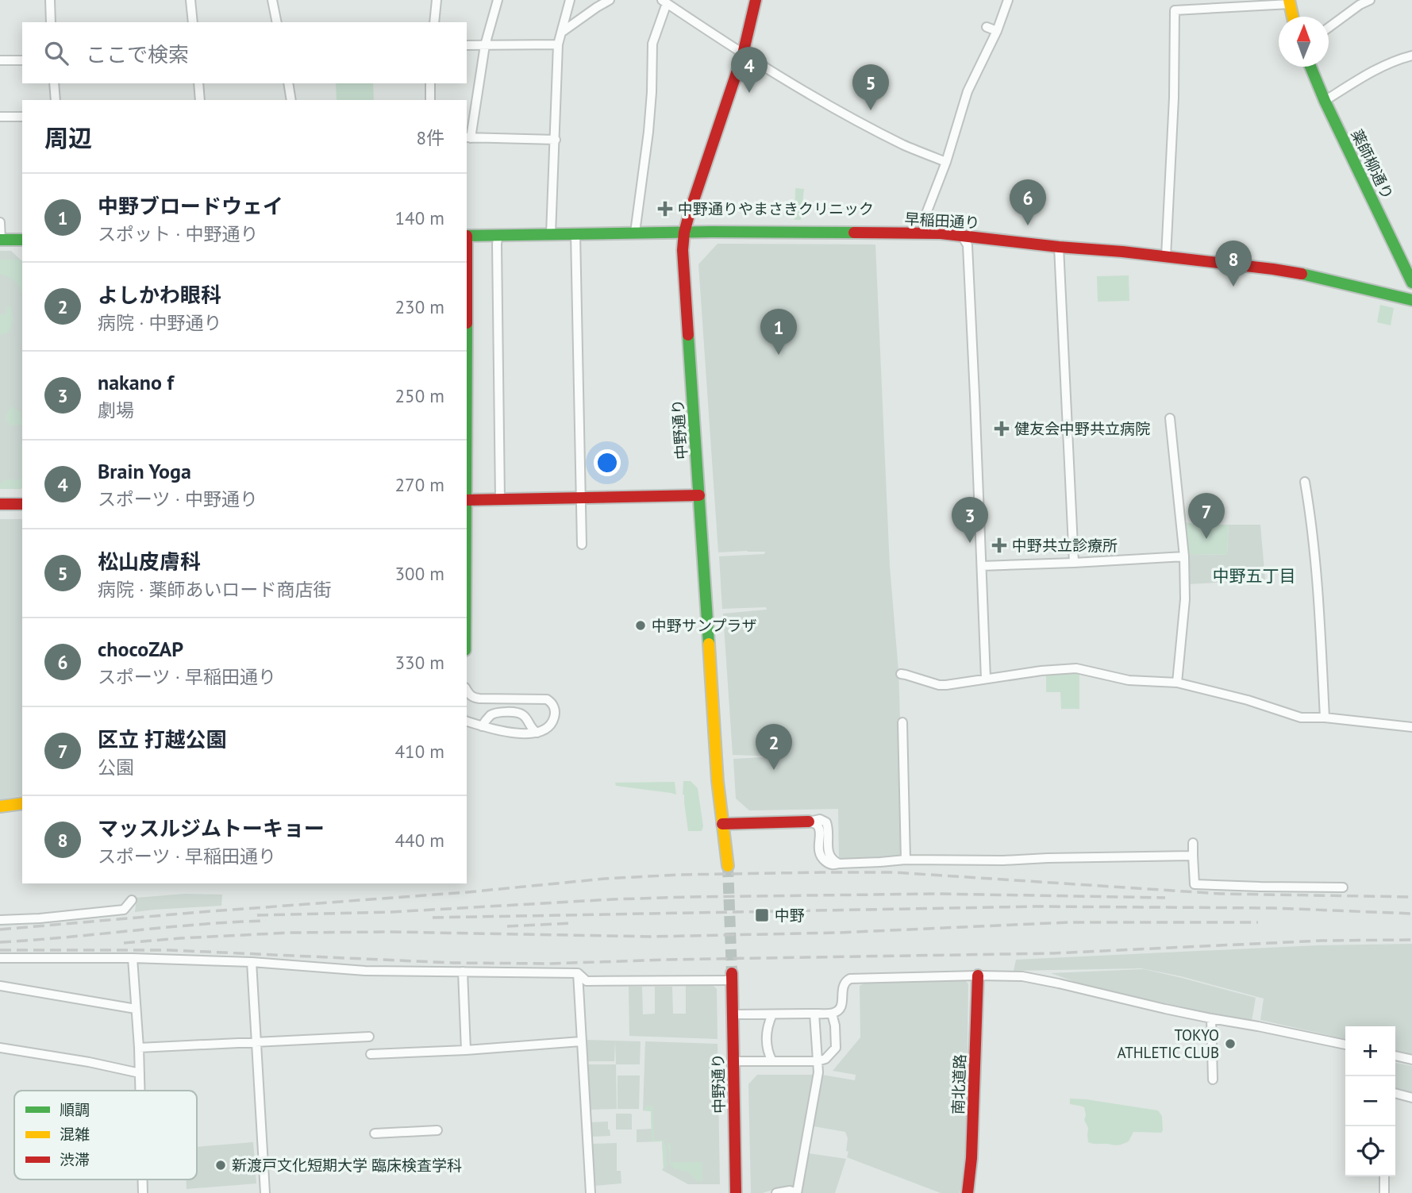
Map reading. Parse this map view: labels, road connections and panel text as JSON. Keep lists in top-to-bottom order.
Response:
{
  "streets": {
    "main road": [
      "薬師柳通り",
      "早稲田通り",
      "中野通り",
      "南北道路"
    ]
  },
  "crossings": [
    ["早稲田通り", "中野通り"]
  ],
  "districts": ["中野五丁目"],
  "places": {
    "health": ["中野通りやまさきクリニック", "健友会中野共立病院", "中野共立診療所"],
    "other": ["中野サンプラザ", "TOKYO ATHLETIC CLUB", "新渡戸文化短期大学 臨床検査学科"],
    "transit": ["中野"]
  },
  "legend": ["順調", "混雑", "渋滞"],
  "north": "top",
  "page": {
    "search": "ここで検索",
    "pins": [
      "4",
      "5",
      "6",
      "8",
      "1",
      "7",
      "3",
      "2"
    ],
    "heading": ["周辺", "8件"],
    "list": [
      {
        "mark": "1",
        "name": "中野ブロードウェイ",
        "note": "スポット · 中野通り",
        "value": "140 m"
      },
      {
        "mark": "2",
        "name": "よしかわ眼科",
        "note": "病院 · 中野通り",
        "value": "230 m"
      },
      {
        "mark": "3",
        "name": "nakano f",
        "note": "劇場",
        "value": "250 m"
      },
      {
        "mark": "4",
        "name": "Brain Yoga",
        "note": "スポーツ · 中野通り",
        "value": "270 m"
      },
      {
        "mark": "5",
        "name": "松山皮膚科",
        "note": "病院 · 薬師あいロード商店街",
        "value": "300 m"
      },
      {
        "mark": "6",
        "name": "chocoZAP",
        "note": "スポーツ · 早稲田通り",
        "value": "330 m"
      },
      {
        "mark": "7",
        "name": "区立 打越公園",
        "note": "公園",
        "value": "410 m"
      },
      {
        "mark": "8",
        "name": "マッスルジムトーキョー",
        "note": "スポーツ · 早稲田通り",
        "value": "440 m"
      }
    ],
    "map_buttons": ["+", "−"]
  }
}
